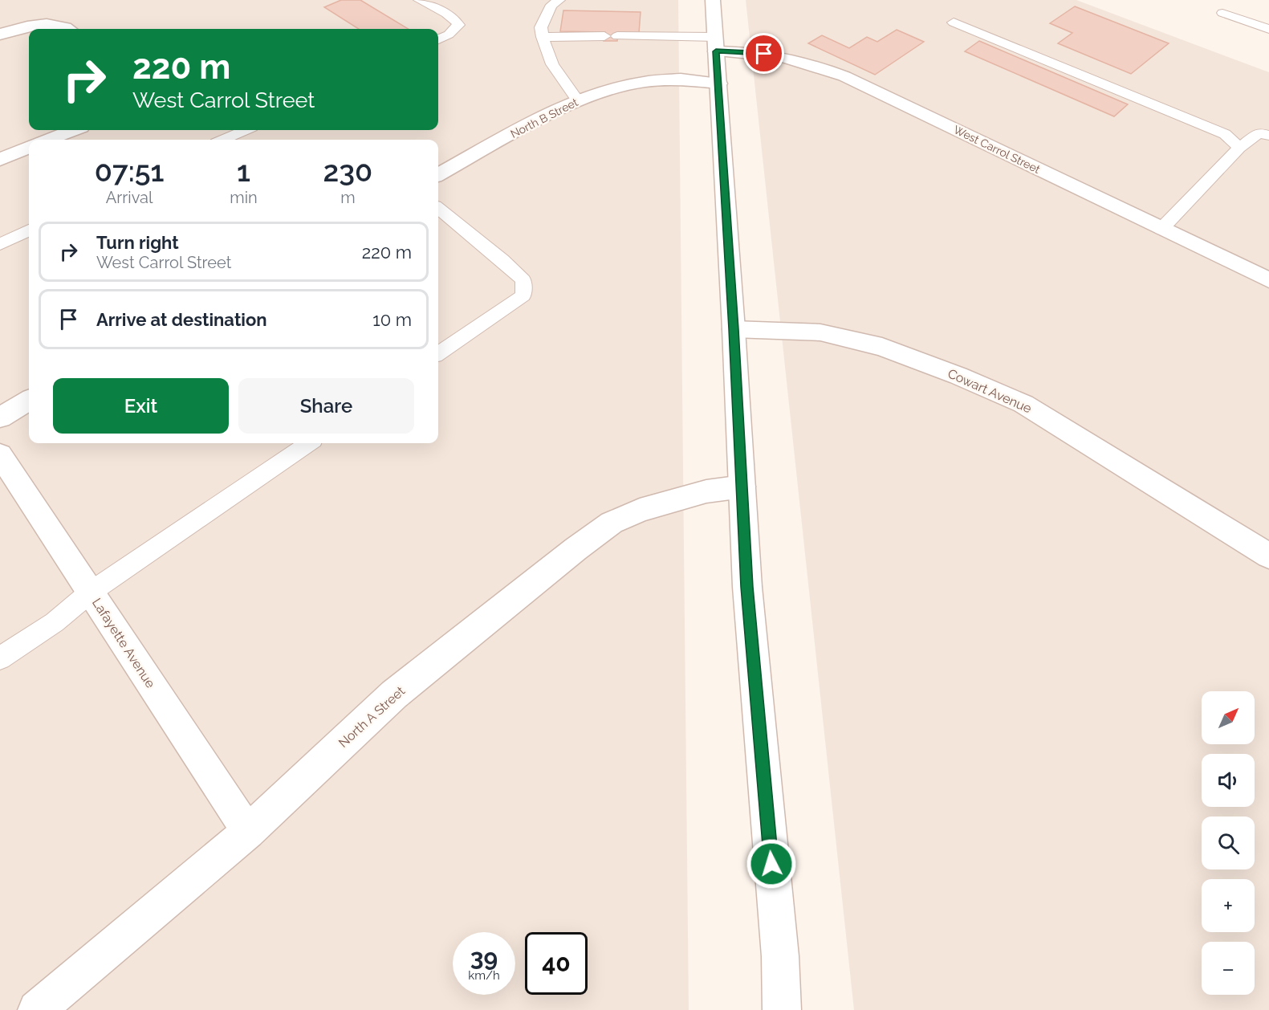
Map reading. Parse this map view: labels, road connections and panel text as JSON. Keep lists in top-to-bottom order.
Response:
{
  "streets": {
    "street": [
      "North B Street",
      "West Carrol Street",
      "Cowart Avenue",
      "Lafayette Avenue",
      "North A Street"
    ]
  },
  "crossings": [
    ["Lafayette Avenue", "North A Street"]
  ],
  "north": "top right",
  "page": {
    "turn": ["220 m", "West Carrol Street"],
    "eta": [
      "07:51",
      "Arrival",
      "1",
      "min",
      "230",
      "m"
    ],
    "list": [
      {
        "name": "Turn right",
        "note": "West Carrol Street",
        "value": "220 m"
      },
      {
        "name": "Arrive at destination",
        "value": "10 m"
      }
    ],
    "buttons": ["Exit", "Share"],
    "map_buttons": ["+", "−"],
    "speed": "39 km/h",
    "limit": "40"
  }
}
